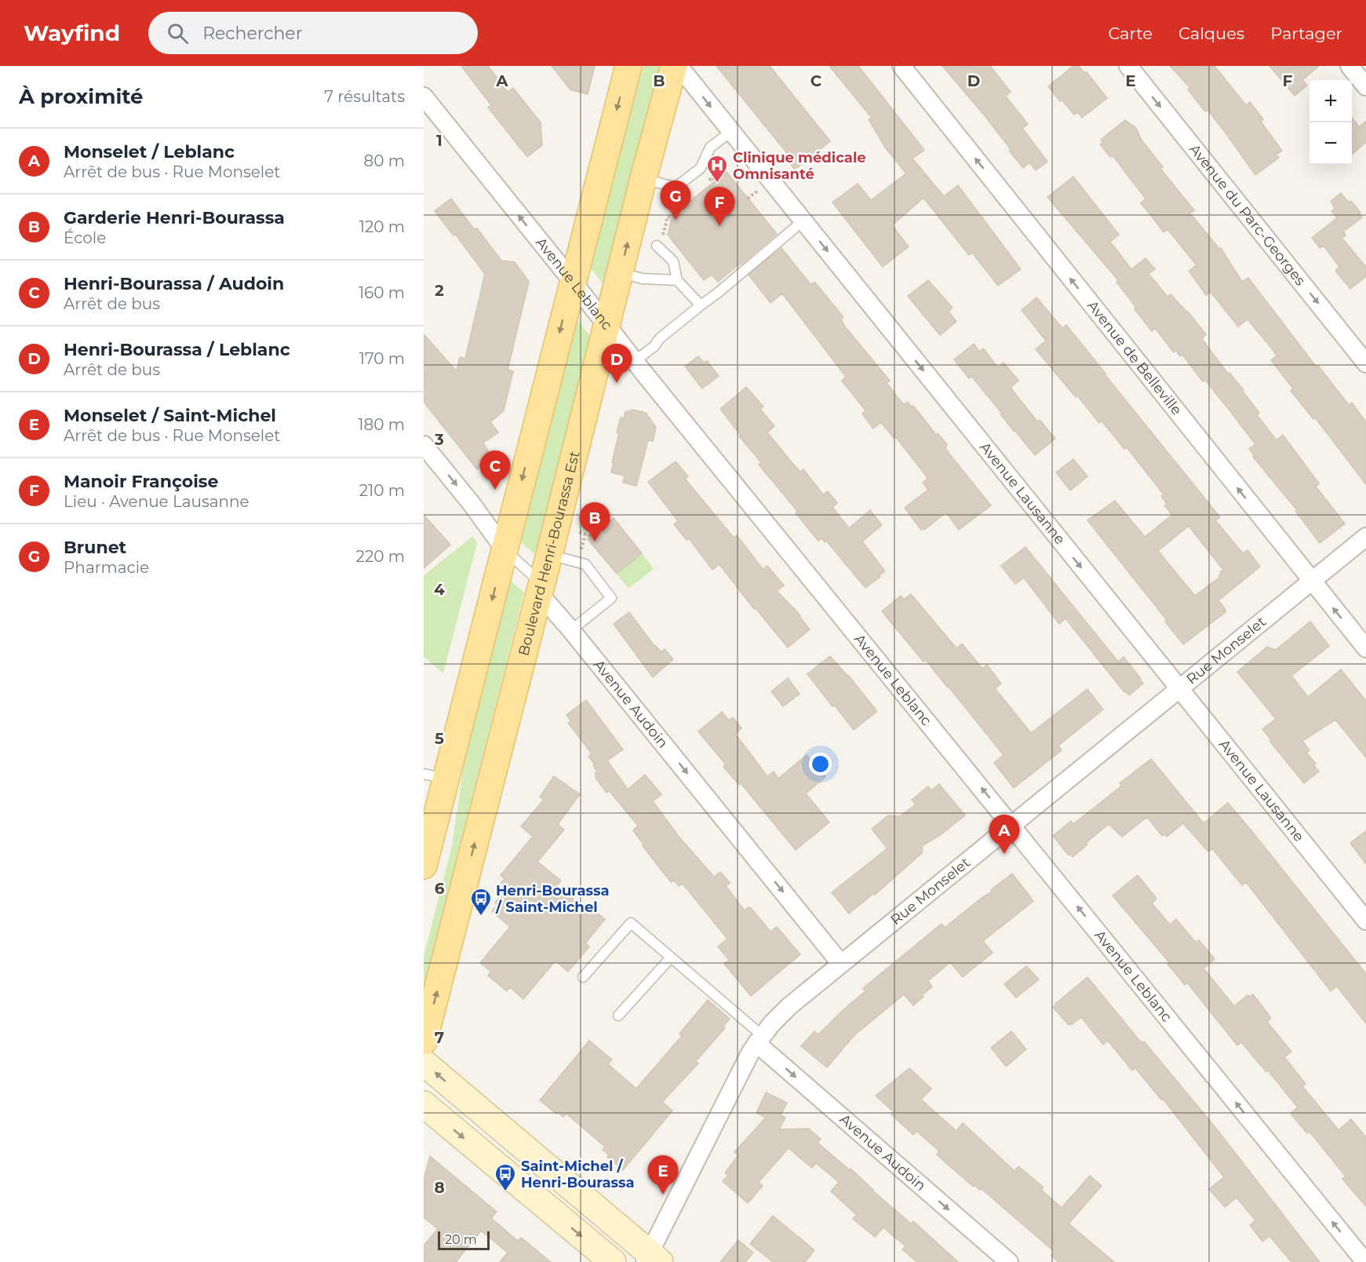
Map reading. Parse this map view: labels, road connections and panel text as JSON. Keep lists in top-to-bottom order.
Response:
{
  "streets": {
    "main road": ["Boulevard Henri-Bourassa Est"],
    "street": [
      "Avenue du Parc-Georges",
      "Avenue Leblanc",
      "Avenue de Belleville",
      "Avenue Lausanne",
      "Rue Monselet",
      "Avenue Audoin"
    ]
  },
  "crossings": [
    ["Avenue Leblanc", "Boulevard Henri-Bourassa Est"],
    ["Avenue Leblanc", "Rue Monselet"],
    ["Avenue de Belleville", "Rue Monselet"],
    ["Avenue Lausanne", "Rue Monselet"],
    ["Boulevard Henri-Bourassa Est", "Avenue Audoin"],
    ["Rue Monselet", "Avenue Audoin"]
  ],
  "one_way": [
    "Avenue du Parc-Georges",
    "Avenue Leblanc",
    "Avenue de Belleville",
    "Avenue Lausanne",
    "Avenue Audoin"
  ],
  "places": {
    "hospital": ["Clinique médicale Omnisanté"],
    "bus stop": ["Henri-Bourassa / Saint-Michel", "Saint-Michel / Henri-Bourassa"]
  },
  "scale_bar": "20 m",
  "page": {
    "header": "Wayfind",
    "search": "Rechercher",
    "nav": ["Carte", "Calques", "Partager"],
    "heading": ["À proximité", "7 résultats"],
    "map_buttons": ["+", "−"],
    "list": [
      {
        "mark": "A",
        "name": "Monselet / Leblanc",
        "note": "Arrêt de bus · Rue Monselet",
        "value": "80 m"
      },
      {
        "mark": "B",
        "name": "Garderie Henri-Bourassa",
        "note": "École",
        "value": "120 m"
      },
      {
        "mark": "C",
        "name": "Henri-Bourassa / Audoin",
        "note": "Arrêt de bus",
        "value": "160 m"
      },
      {
        "mark": "D",
        "name": "Henri-Bourassa / Leblanc",
        "note": "Arrêt de bus",
        "value": "170 m"
      },
      {
        "mark": "E",
        "name": "Monselet / Saint-Michel",
        "note": "Arrêt de bus · Rue Monselet",
        "value": "180 m"
      },
      {
        "mark": "F",
        "name": "Manoir Françoise",
        "note": "Lieu · Avenue Lausanne",
        "value": "210 m"
      },
      {
        "mark": "G",
        "name": "Brunet",
        "note": "Pharmacie",
        "value": "220 m"
      }
    ],
    "pins": [
      "G",
      "F",
      "D",
      "C",
      "B",
      "A",
      "E"
    ],
    "scale": "20 m"
  },
  "grid": {
    "columns": [
      "A",
      "B",
      "C",
      "D",
      "E",
      "F"
    ],
    "rows": [
      "1",
      "2",
      "3",
      "4",
      "5",
      "6",
      "7",
      "8"
    ]
  }
}
